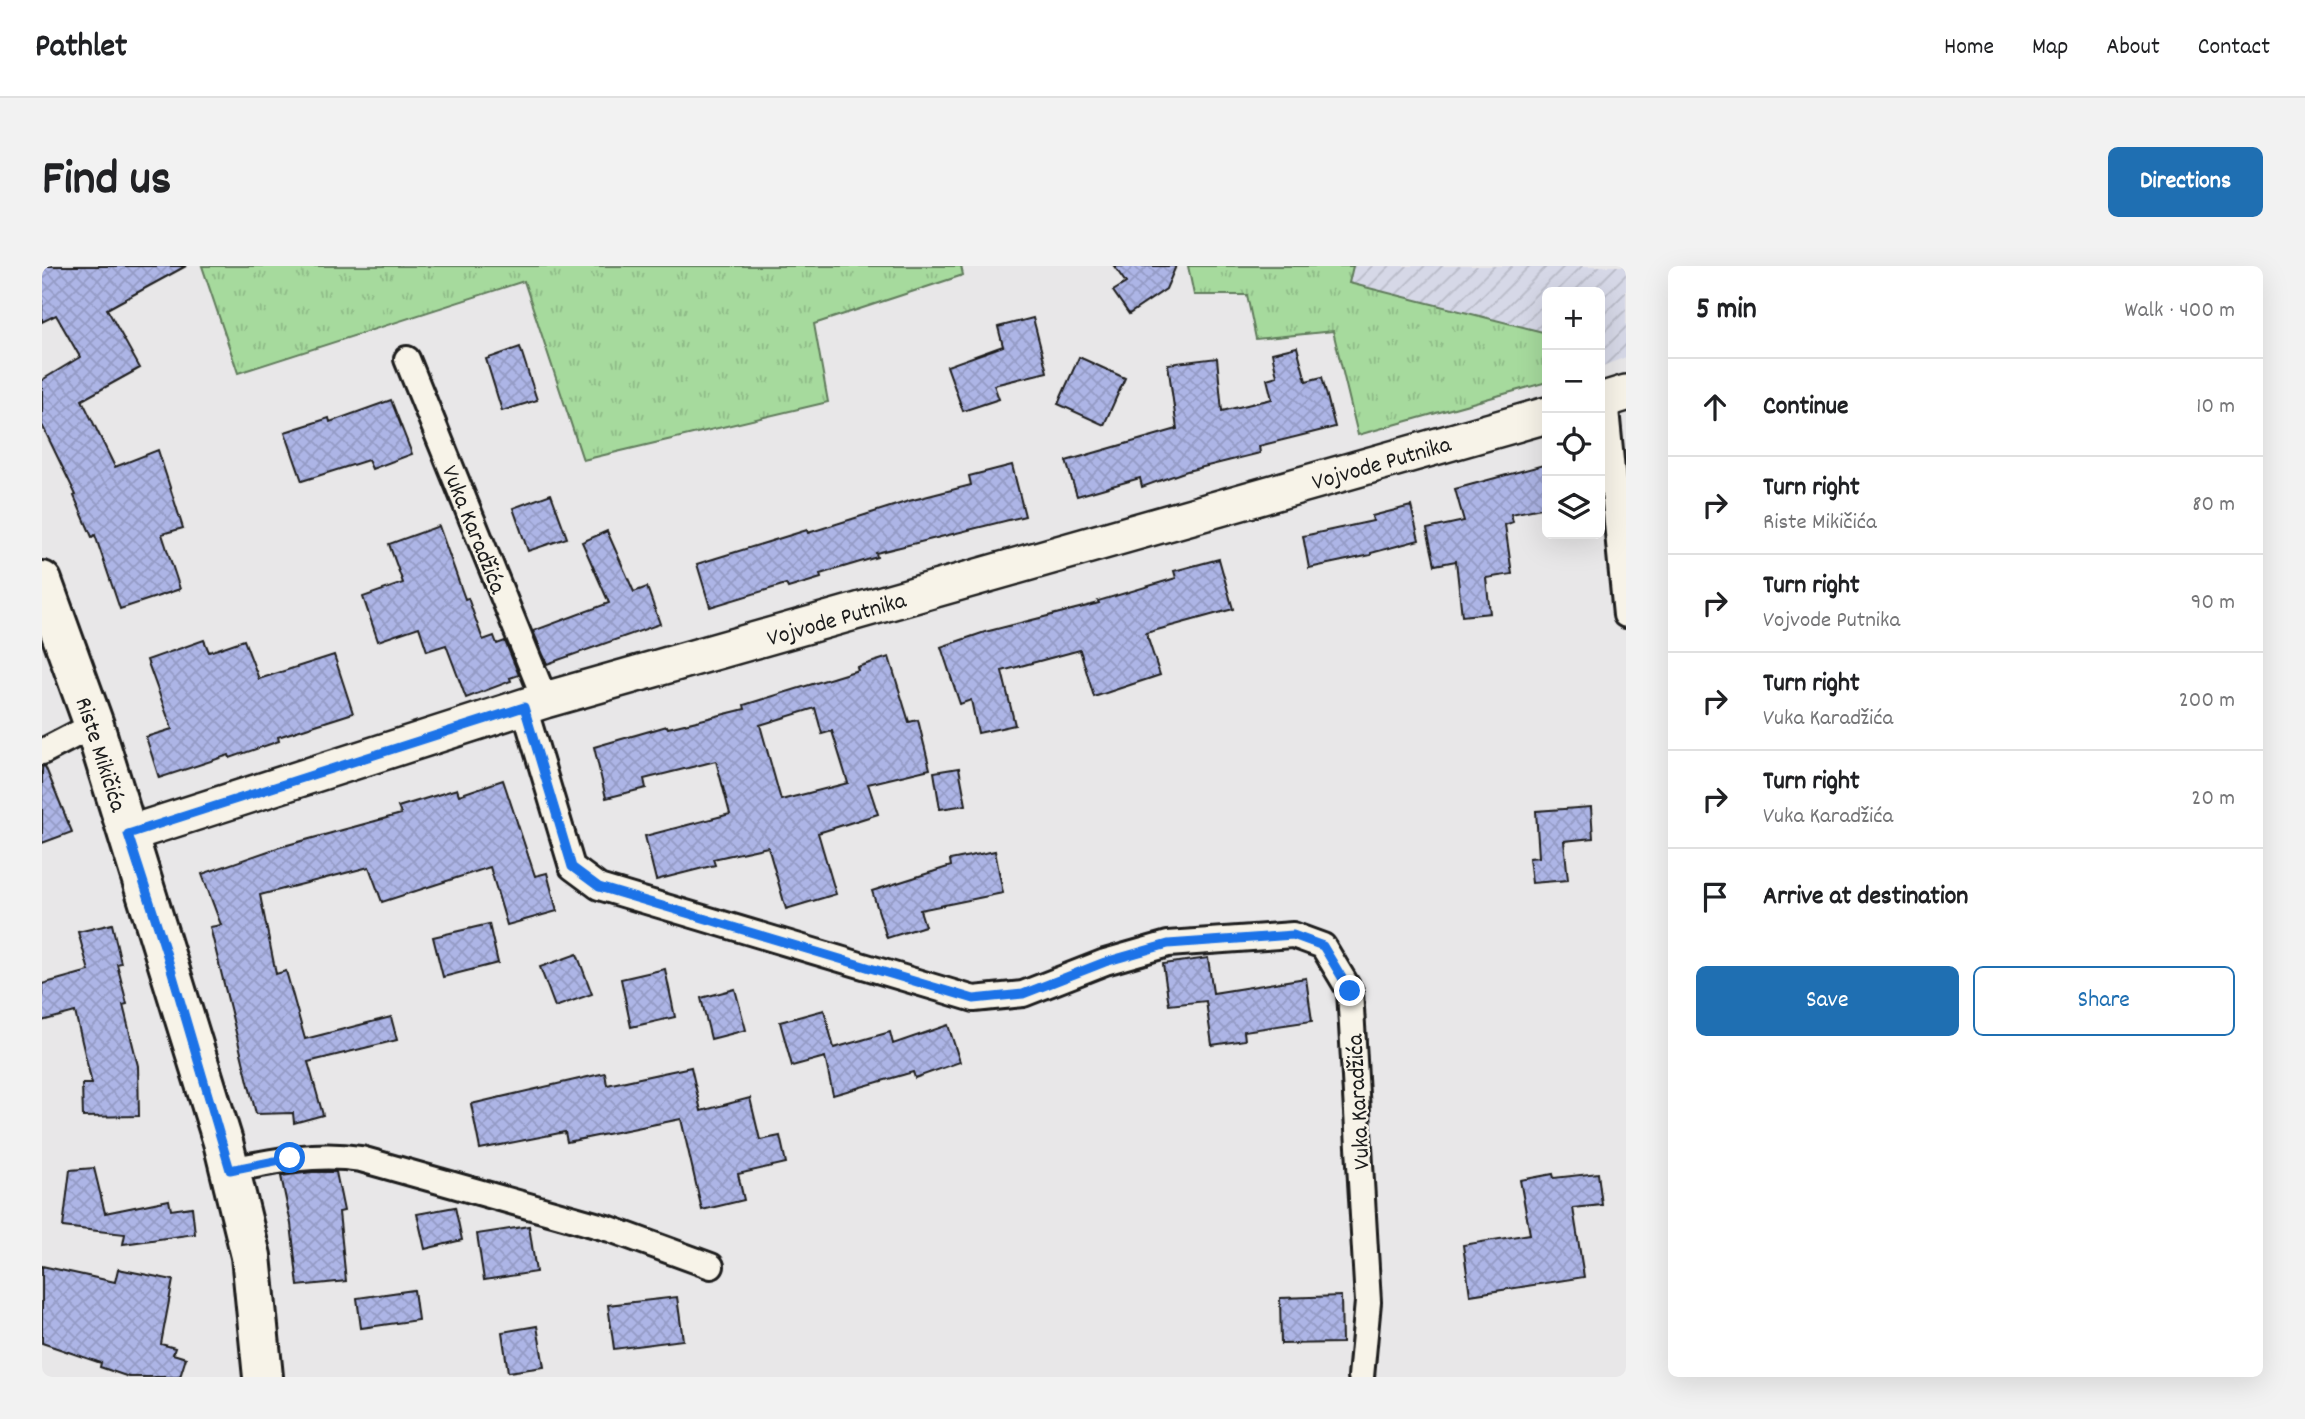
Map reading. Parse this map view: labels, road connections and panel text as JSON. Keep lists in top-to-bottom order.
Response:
{
  "streets": {
    "main road": ["Riste Mikičića"],
    "street": ["Vojvode Putnika", "Vuka Karadžića"]
  },
  "crossings": [
    ["Vojvode Putnika", "Vuka Karadžića"],
    ["Vojvode Putnika", "Riste Mikičića"]
  ],
  "page": {
    "header": "Pathlet",
    "nav": [
      "Home",
      "Map",
      "About",
      "Contact"
    ],
    "title": "Find us",
    "buttons": [
      "Directions",
      ["Save", "Share"]
    ],
    "heading": ["5 min", "Walk · 400 m"],
    "map_buttons": ["+", "−"],
    "list": [
      ["Continue", "10 m"],
      ["Turn right", "Riste Mikičića", "80 m"],
      ["Turn right", "Vojvode Putnika", "90 m"],
      ["Turn right", "Vuka Karadžića", "200 m"],
      ["Turn right", "Vuka Karadžića", "20 m"],
      "Arrive at destination"
    ]
  }
}
